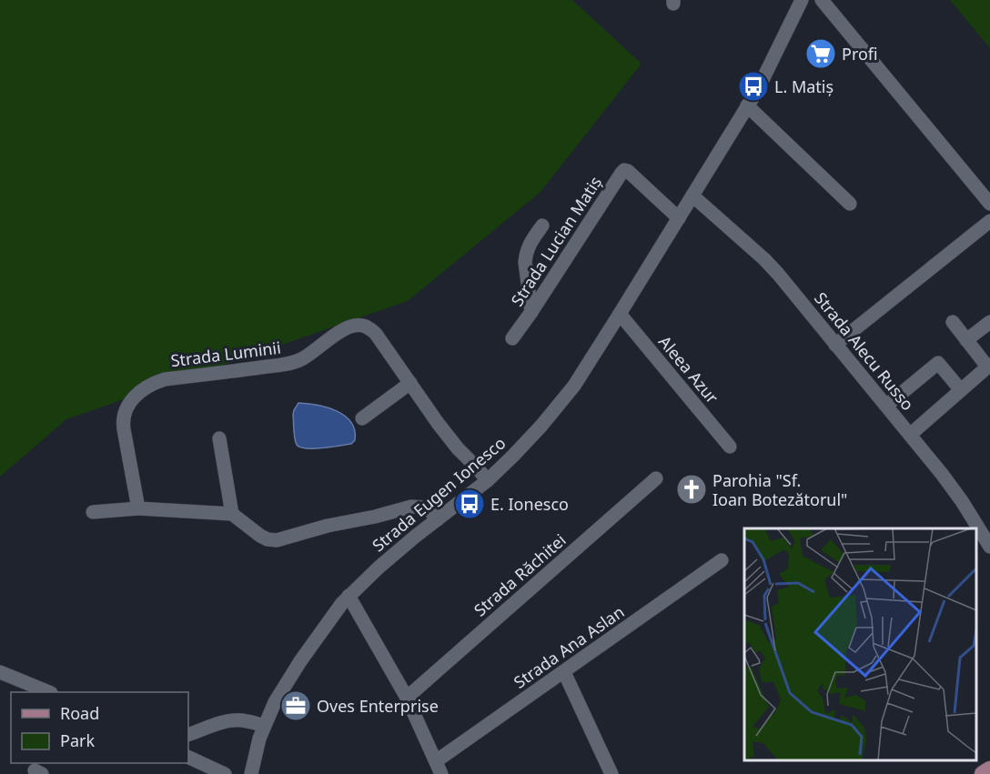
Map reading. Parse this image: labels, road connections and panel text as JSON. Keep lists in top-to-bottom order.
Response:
{
  "streets": {
    "street": [
      "Strada Lucian Matiș",
      "Strada Alecu Russo",
      "Strada Luminii",
      "Aleea Azur",
      "Strada Eugen Ionesco",
      "Strada Răchitei",
      "Strada Ana Aslan"
    ]
  },
  "crossings": [
    ["Strada Lucian Matiș", "Strada Eugen Ionesco"],
    ["Strada Alecu Russo", "Strada Eugen Ionesco"],
    ["Strada Luminii", "Strada Eugen Ionesco"],
    ["Aleea Azur", "Strada Eugen Ionesco"]
  ],
  "places": {
    "supermarket": ["Profi"],
    "bus stop": ["L. Matiș", "E. Ionesco"],
    "church": ["Parohia \"Sf. Ioan Botezătorul\""],
    "office": ["Oves Enterprise"]
  },
  "legend": ["Road", "Park"]
}
